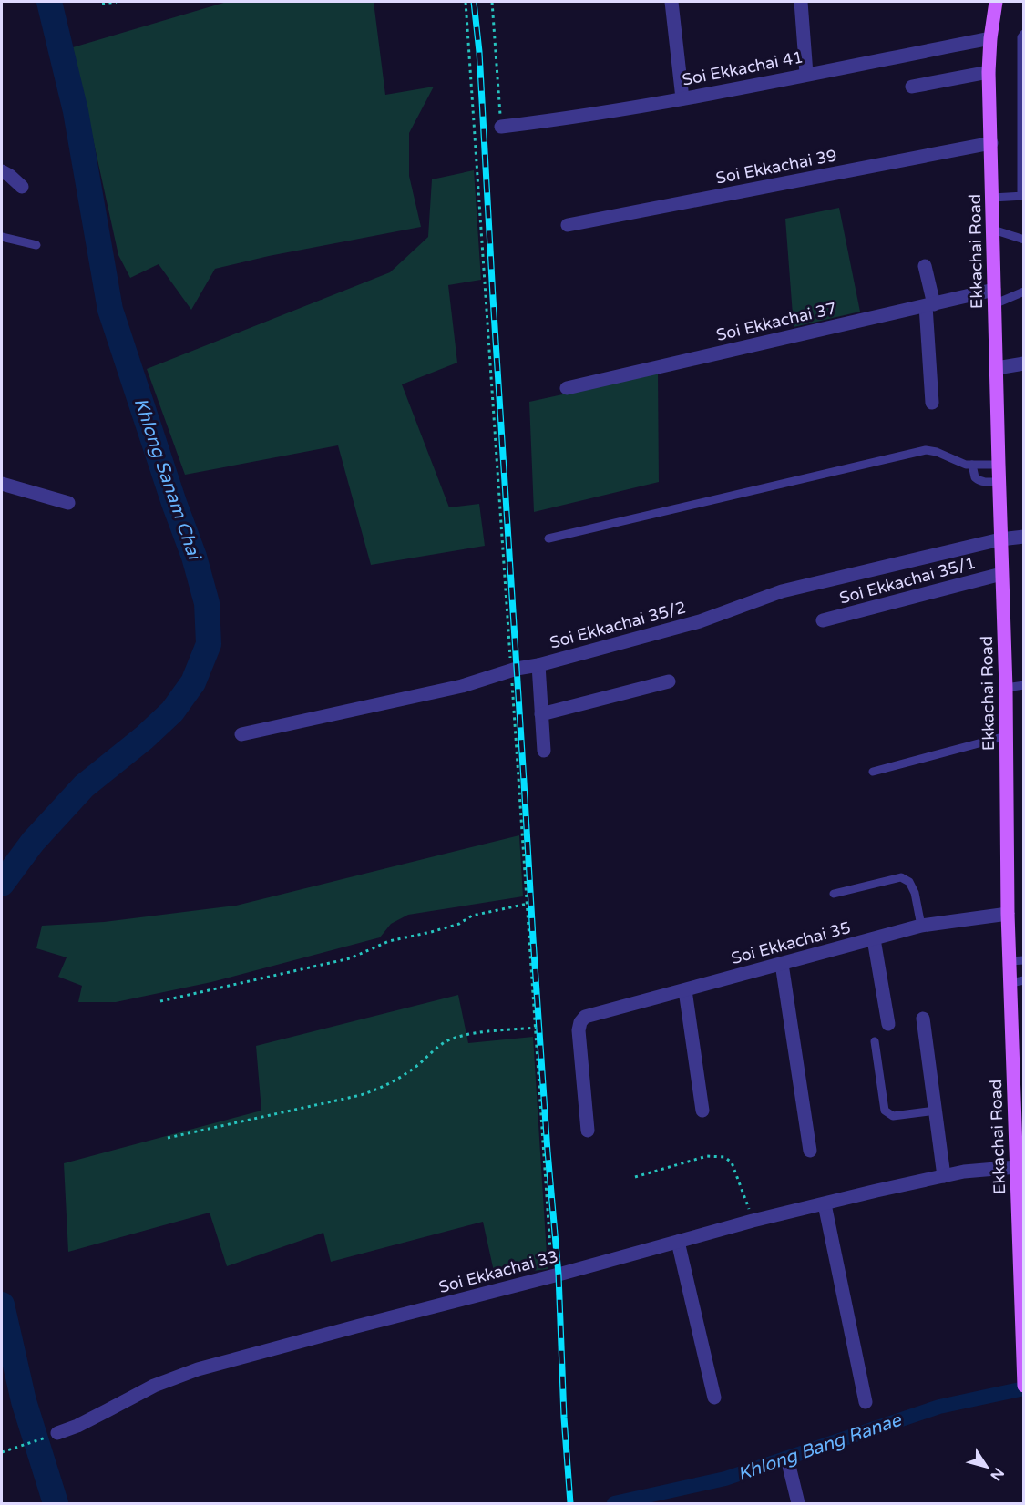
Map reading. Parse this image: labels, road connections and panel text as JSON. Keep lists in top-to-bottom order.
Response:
{
  "streets": {
    "main road": ["Ekkachai Road"],
    "street": [
      "Soi Ekkachai 41",
      "Soi Ekkachai 39",
      "Soi Ekkachai 37",
      "Soi Ekkachai 35/1",
      "Soi Ekkachai 35/2",
      "Soi Ekkachai 35",
      "Soi Ekkachai 33"
    ]
  },
  "crossings": [
    ["Soi Ekkachai 41", "Ekkachai Road"],
    ["Soi Ekkachai 39", "Ekkachai Road"],
    ["Ekkachai Road", "Soi Ekkachai 37"],
    ["Ekkachai Road", "Soi Ekkachai 35/1"],
    ["Ekkachai Road", "Soi Ekkachai 35/2"],
    ["Ekkachai Road", "Soi Ekkachai 35"],
    ["Ekkachai Road", "Soi Ekkachai 33"]
  ],
  "water": ["Khlong Sanam Chai", "Khlong Bang Ranae"],
  "north": "bottom right"
}
